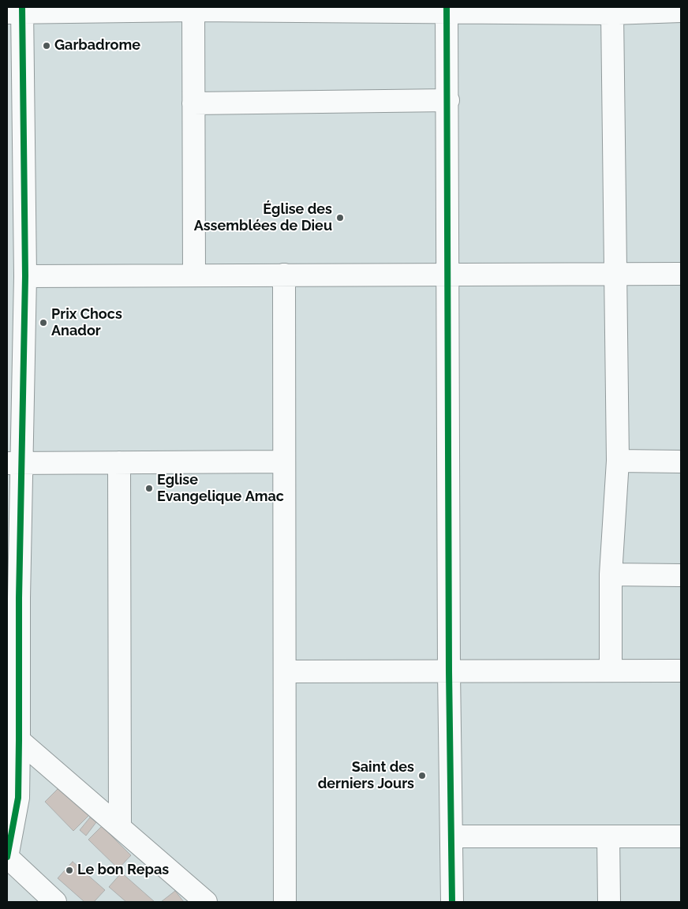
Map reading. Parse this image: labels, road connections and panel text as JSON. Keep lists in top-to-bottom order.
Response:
{
  "places": [
    "Garbadrome",
    "Église des Assemblées de Dieu",
    "Prix Chocs Anador",
    "Eglise Evangelique Amac",
    "Saint des derniers Jours",
    "Le bon Repas"
  ]
}
